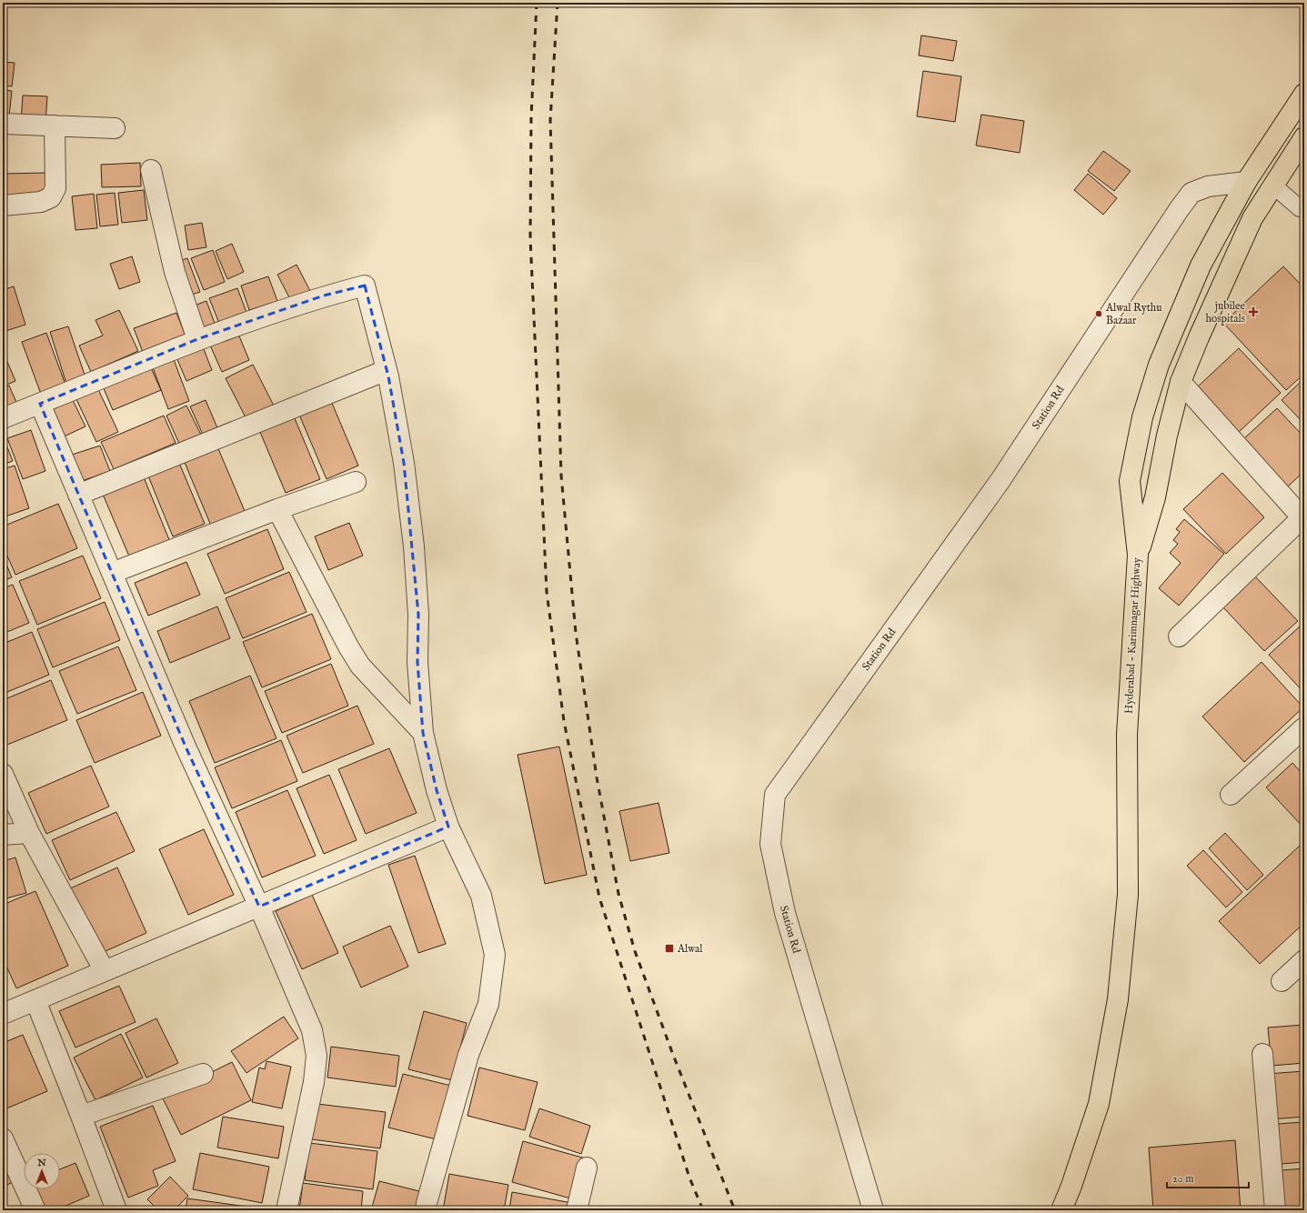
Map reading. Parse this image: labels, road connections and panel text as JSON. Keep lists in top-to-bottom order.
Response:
{
  "streets": {
    "main road": ["Hyderabad - Karimnagar Highway"],
    "street": ["Station Rd"]
  },
  "crossings": [
    ["Station Rd", "Hyderabad - Karimnagar Highway"]
  ],
  "places": {
    "health": ["jubilee hospitals"],
    "other": ["Alwal Rythu Bazaar"],
    "transit": ["Alwal"]
  },
  "scale_bar": "20 m",
  "north": "top"
}
